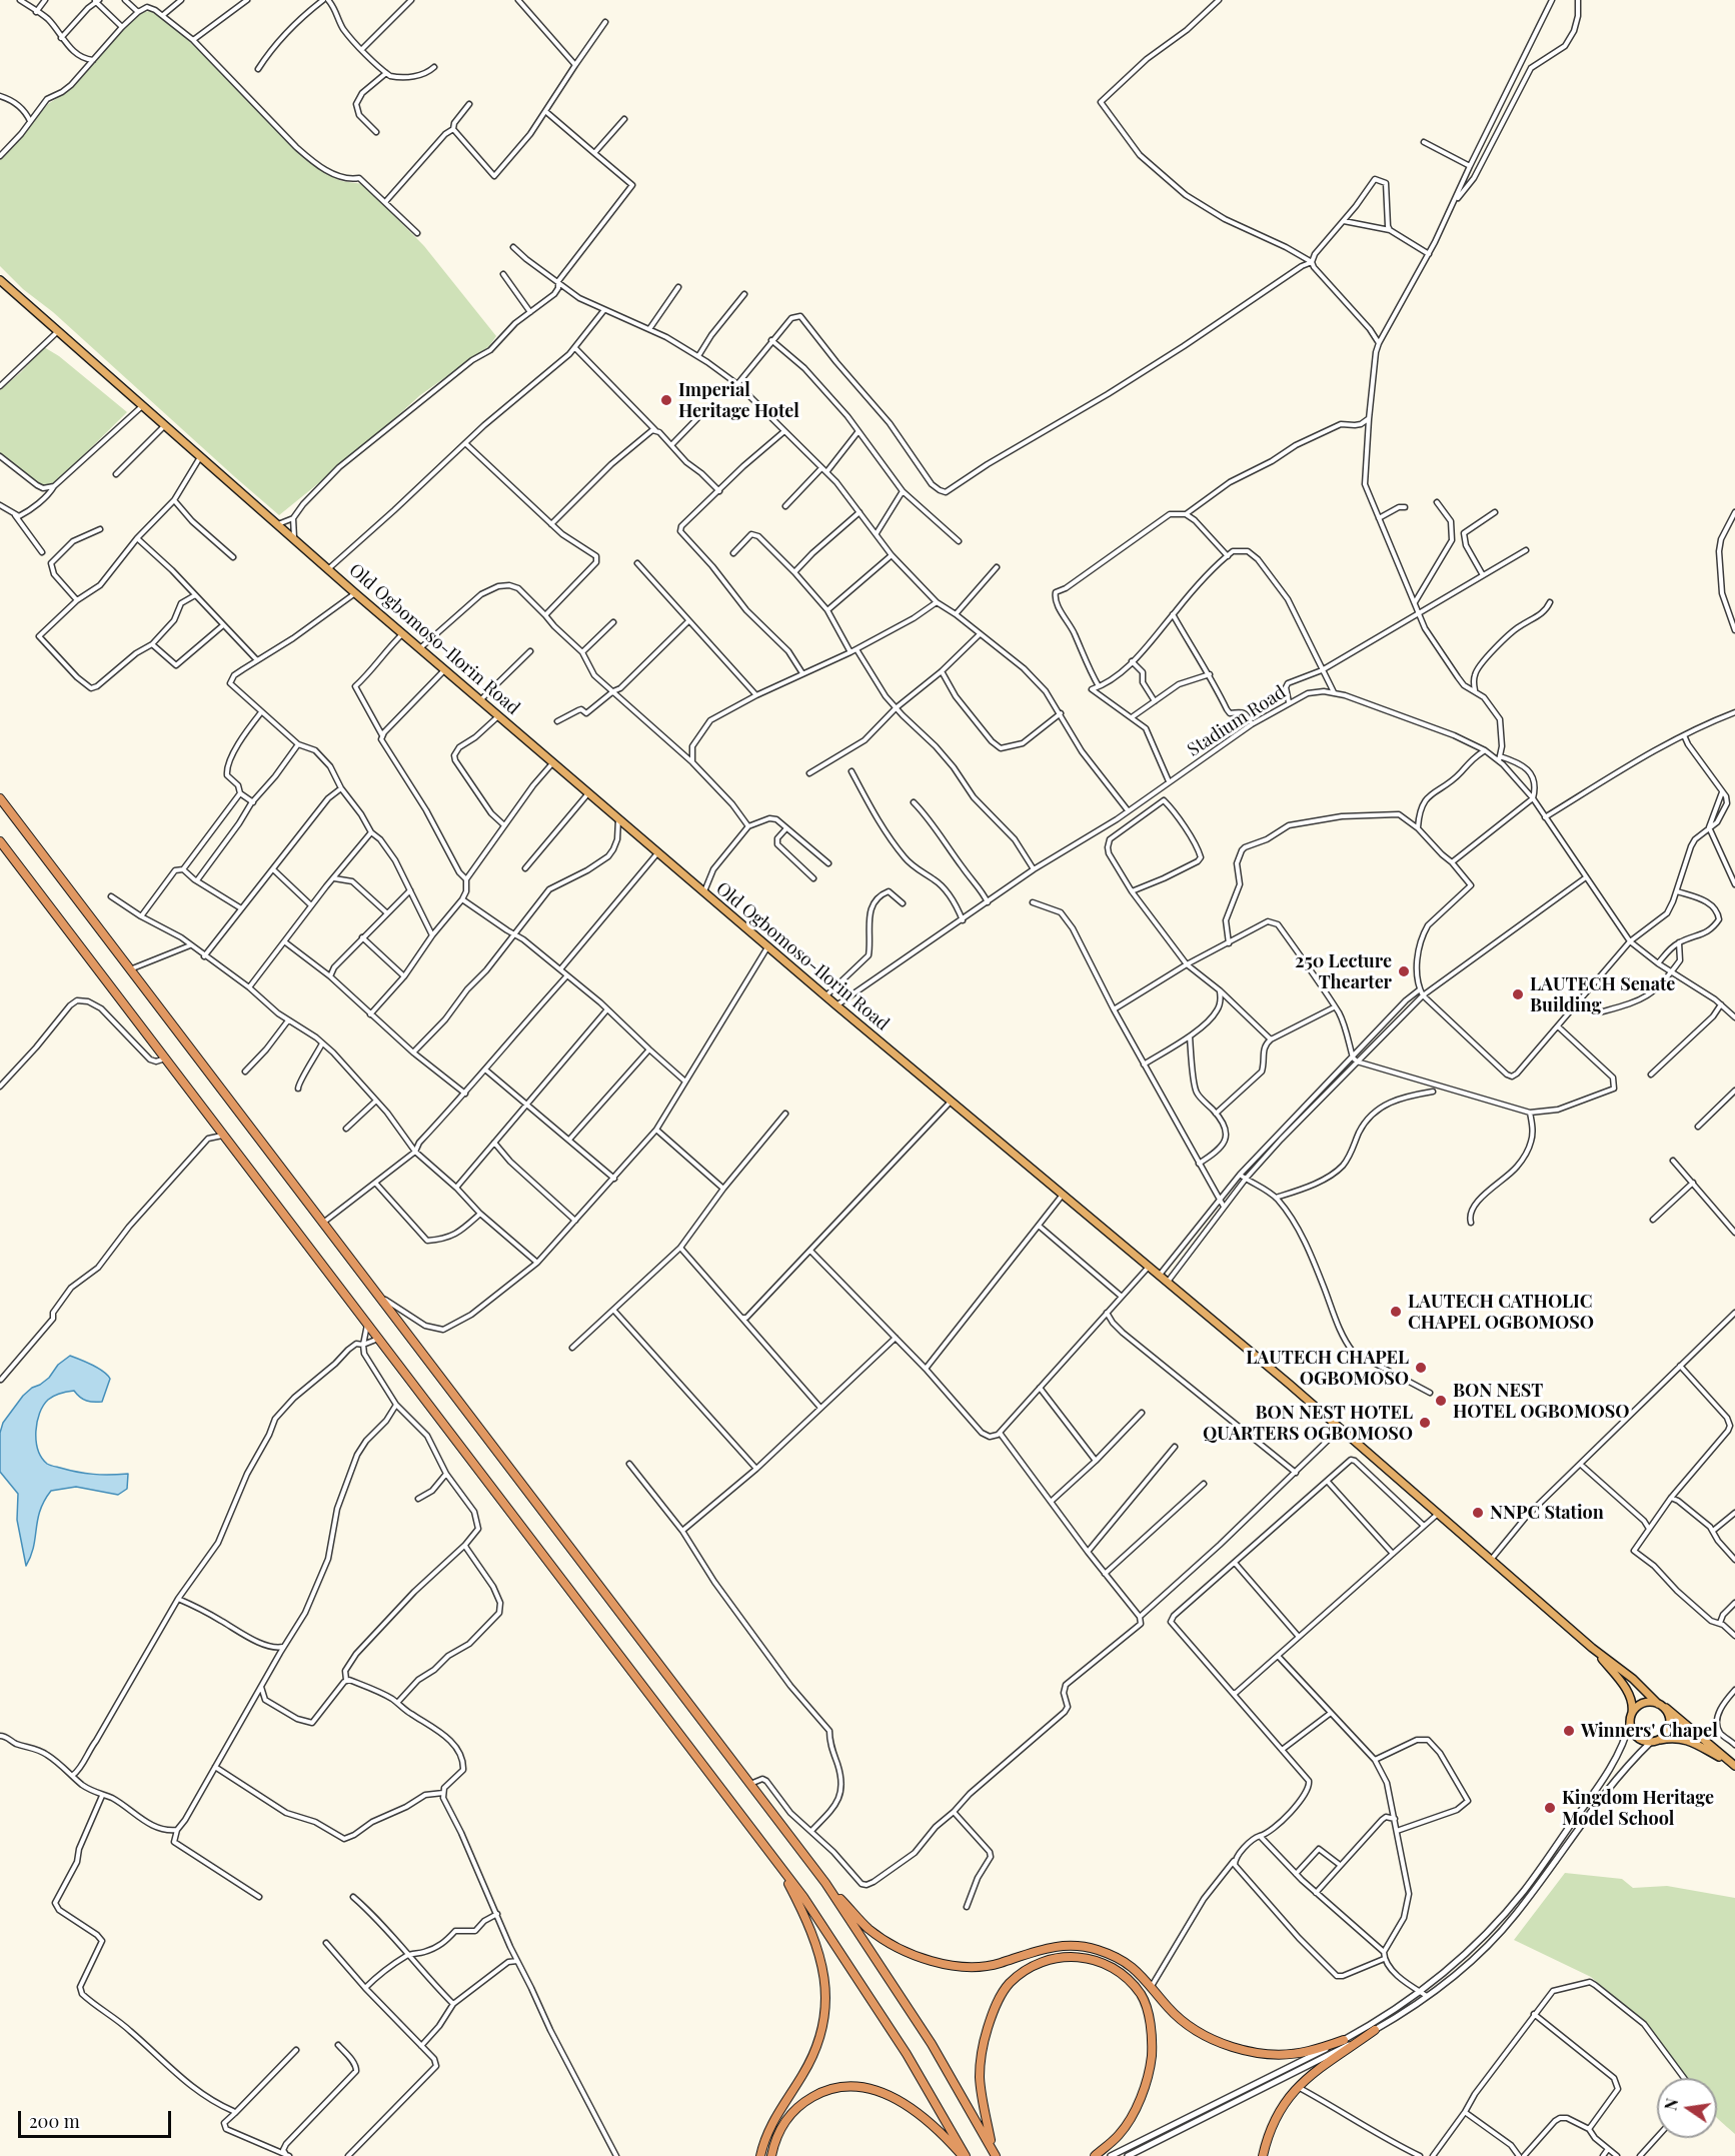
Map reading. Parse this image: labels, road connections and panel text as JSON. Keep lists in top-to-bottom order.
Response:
{
  "streets": {
    "highway": ["Old Ogbomoso-Ilorin Road"],
    "street": ["Stadium Road"]
  },
  "crossings": [
    ["Old Ogbomoso-Ilorin Road", "Stadium Road"]
  ],
  "places": [
    "Imperial Heritage Hotel",
    "250 Lecture Thearter",
    "LAUTECH Senate Building",
    "LAUTECH CATHOLIC CHAPEL OGBOMOSO",
    "LAUTECH CHAPEL OGBOMOSO",
    "BON NEST HOTEL OGBOMOSO",
    "BON NEST HOTEL QUARTERS OGBOMOSO",
    "NNPC Station",
    "Winners' Chapel",
    "Kingdom Heritage Model School"
  ],
  "scale_bar": "200 m",
  "north": "left"
}
